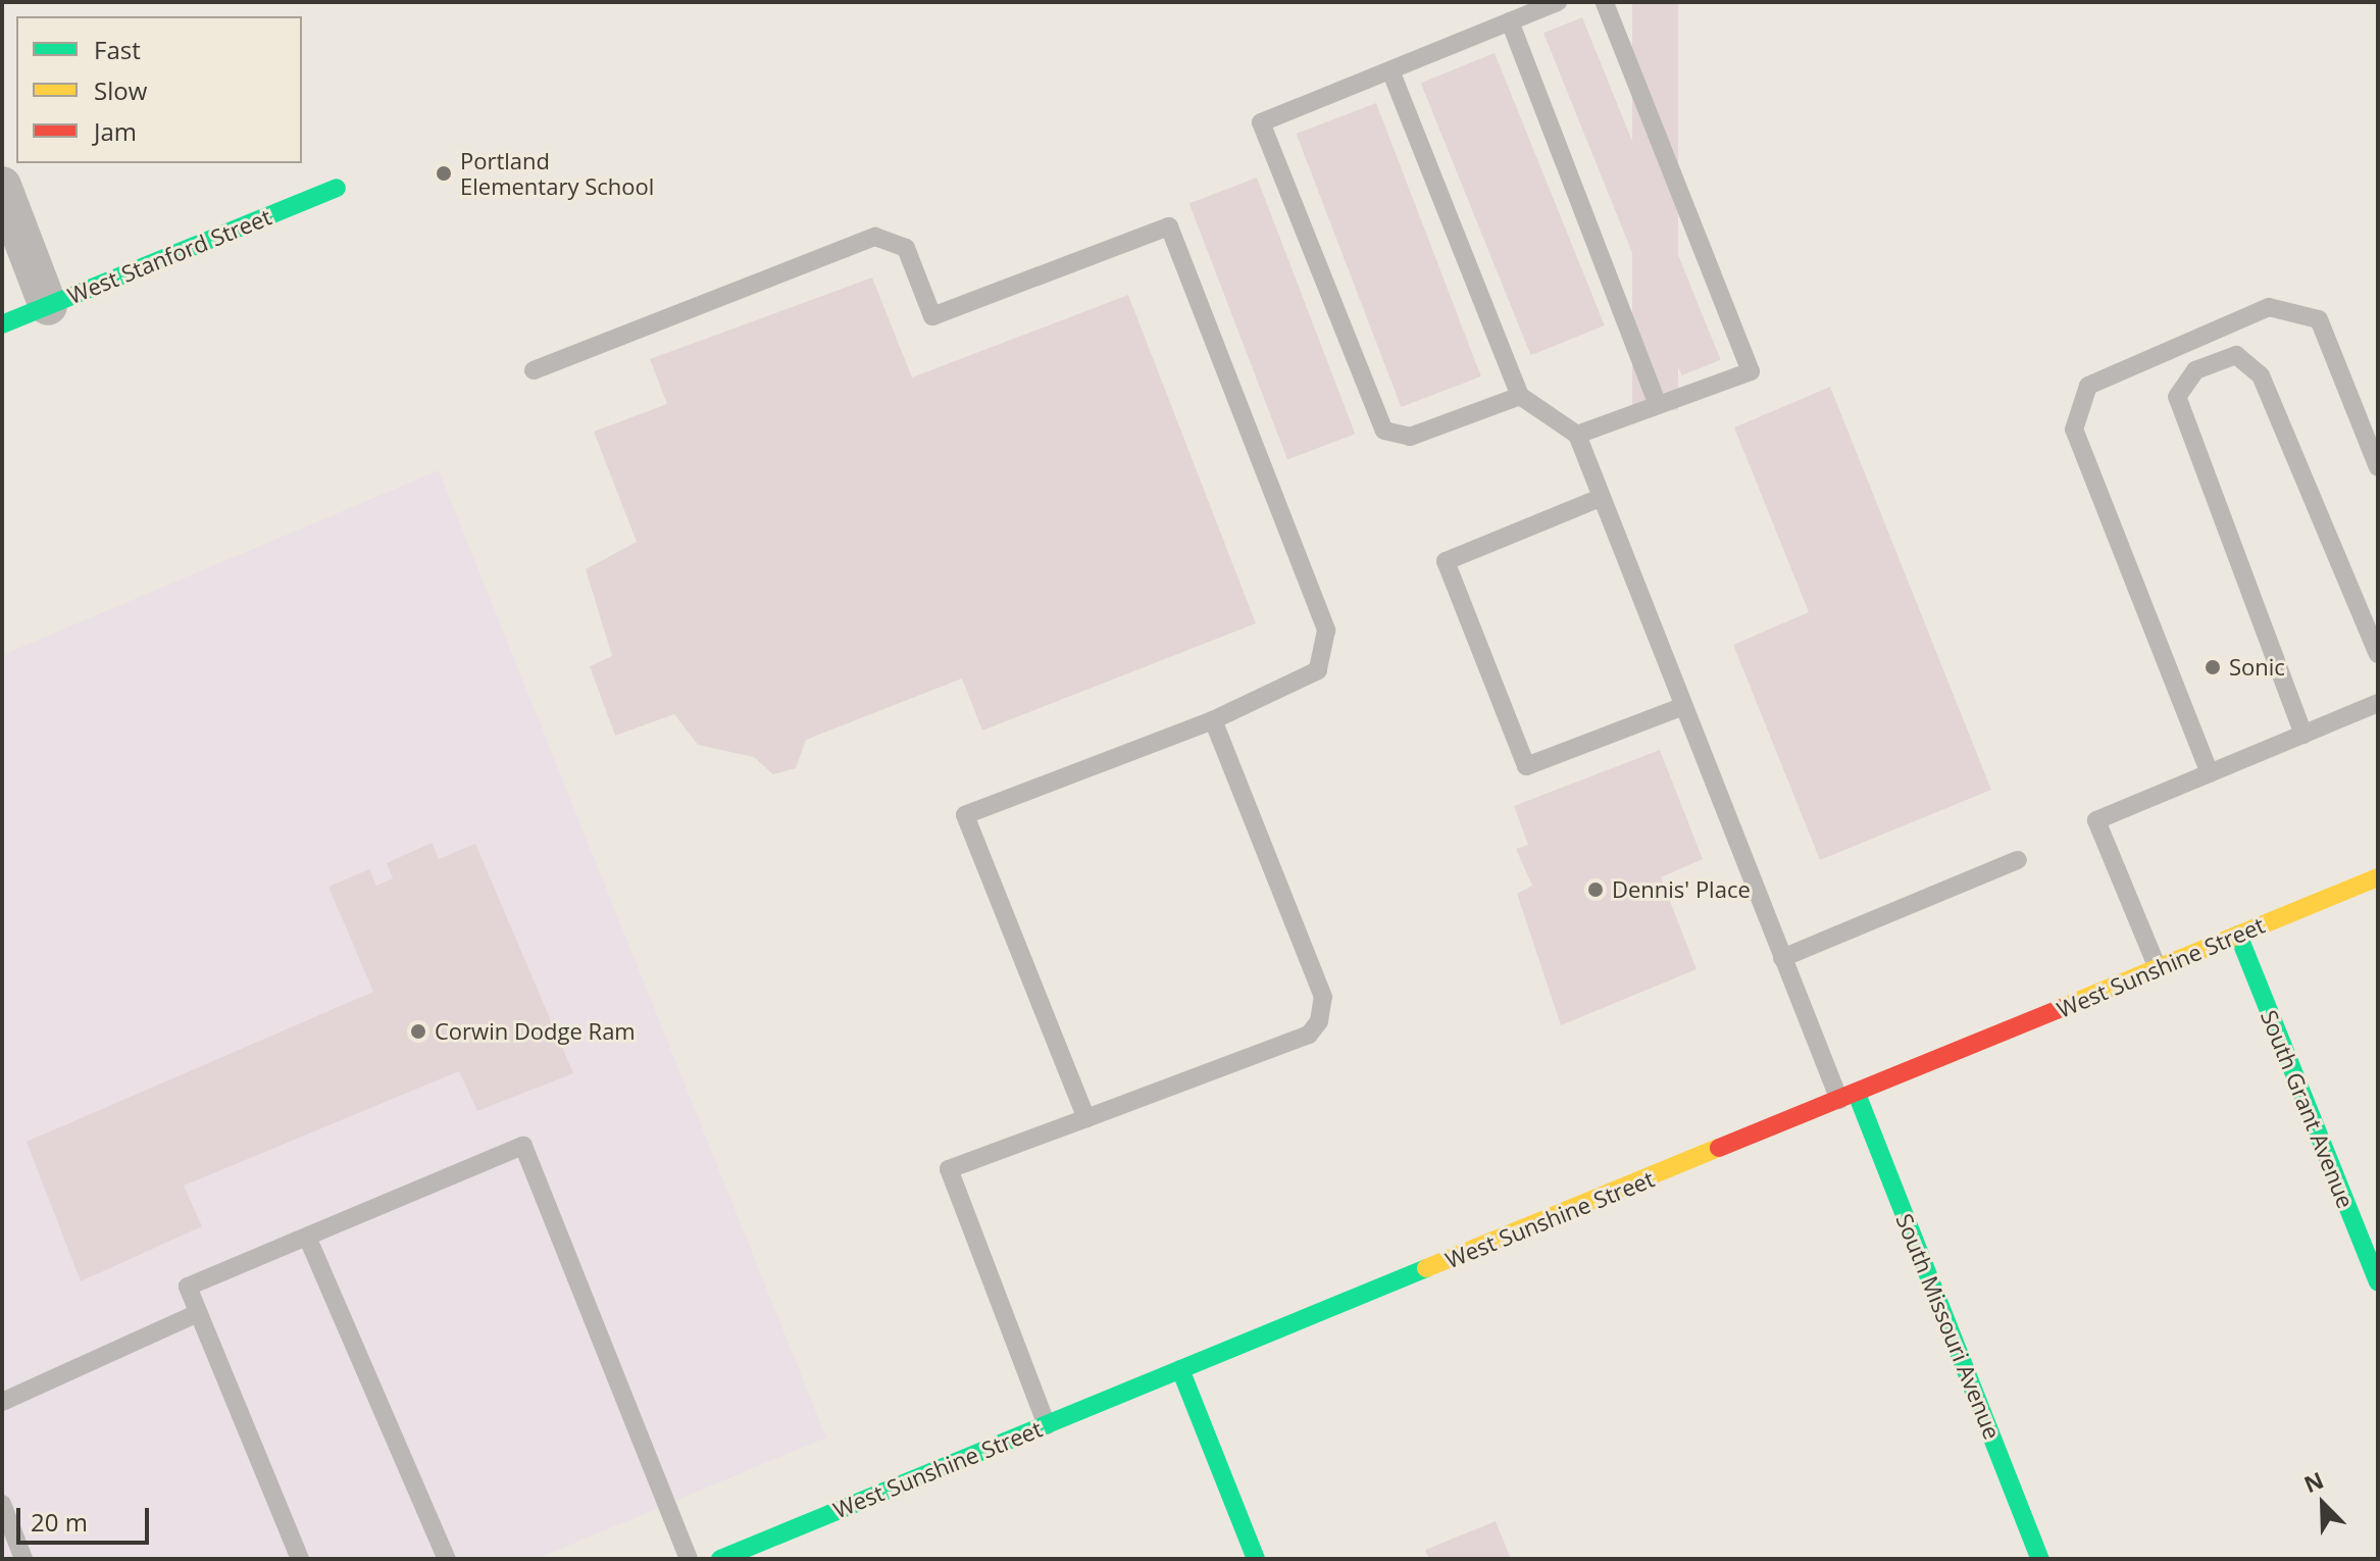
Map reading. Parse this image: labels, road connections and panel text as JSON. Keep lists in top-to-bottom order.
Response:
{
  "streets": {
    "main road": [
      "West Stanford Street",
      "West Sunshine Street",
      "South Grant Avenue",
      "South Missouri Avenue"
    ]
  },
  "crossings": [
    ["West Sunshine Street", "South Grant Avenue"],
    ["West Sunshine Street", "South Missouri Avenue"]
  ],
  "places": [
    "Portland Elementary School",
    "Sonic",
    "Dennis' Place",
    "Corwin Dodge Ram"
  ],
  "legend": ["Fast", "Slow", "Jam"],
  "scale_bar": "20 m",
  "north": "top left"
}
